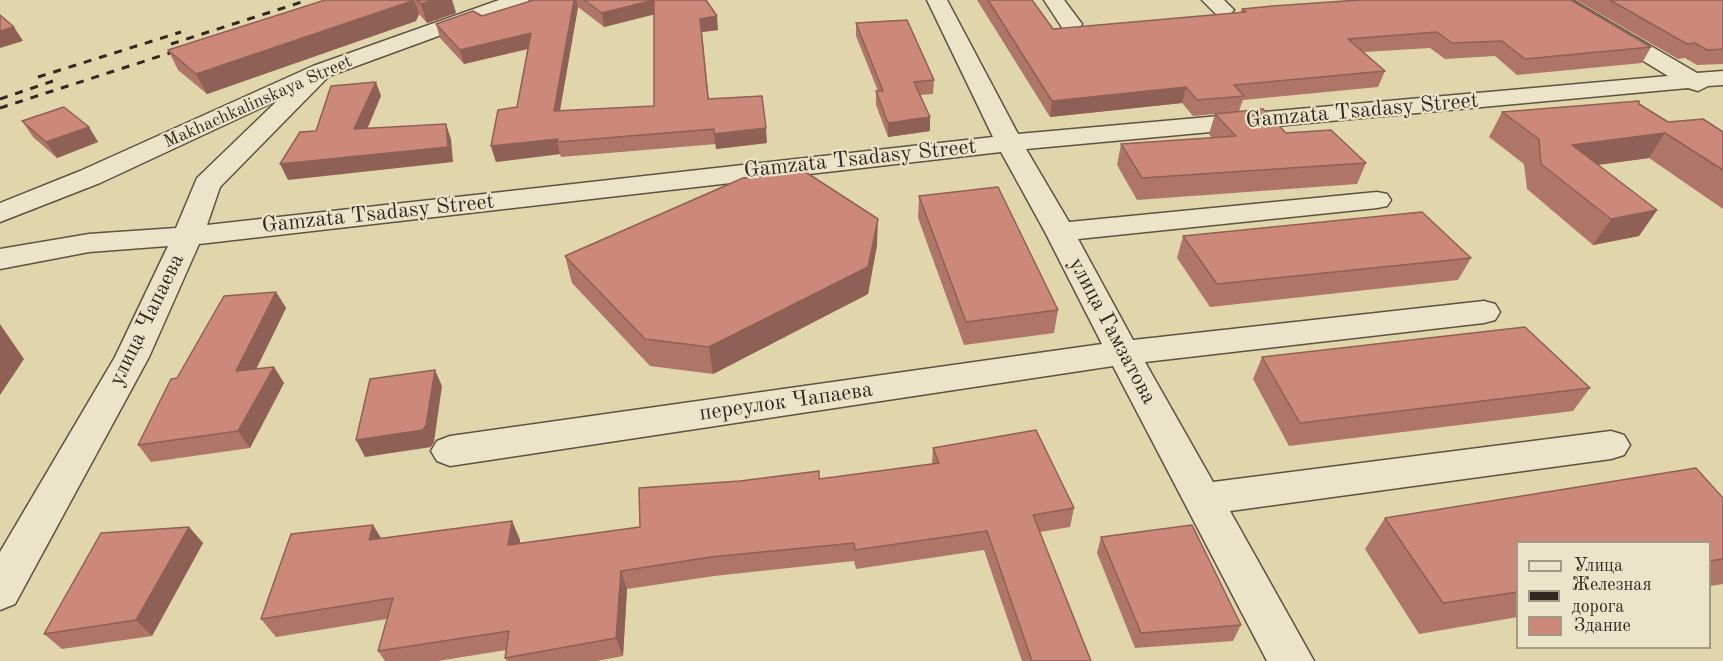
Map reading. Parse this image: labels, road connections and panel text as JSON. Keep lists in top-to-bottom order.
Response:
{
  "streets": {
    "street": [
      "Makhachkalinskaya Street",
      "Gamzata Tsadasy Street",
      "улица Чапаева",
      "улица Гамзатова",
      "переулок Чапаева"
    ]
  },
  "crossings": [
    ["Makhachkalinskaya Street", "улица Чапаева"],
    ["Gamzata Tsadasy Street", "улица Чапаева"],
    ["Gamzata Tsadasy Street", "улица Гамзатова"],
    ["улица Гамзатова", "переулок Чапаева"]
  ],
  "legend": ["Улица", "Железная дорога", "Здание"]
}
